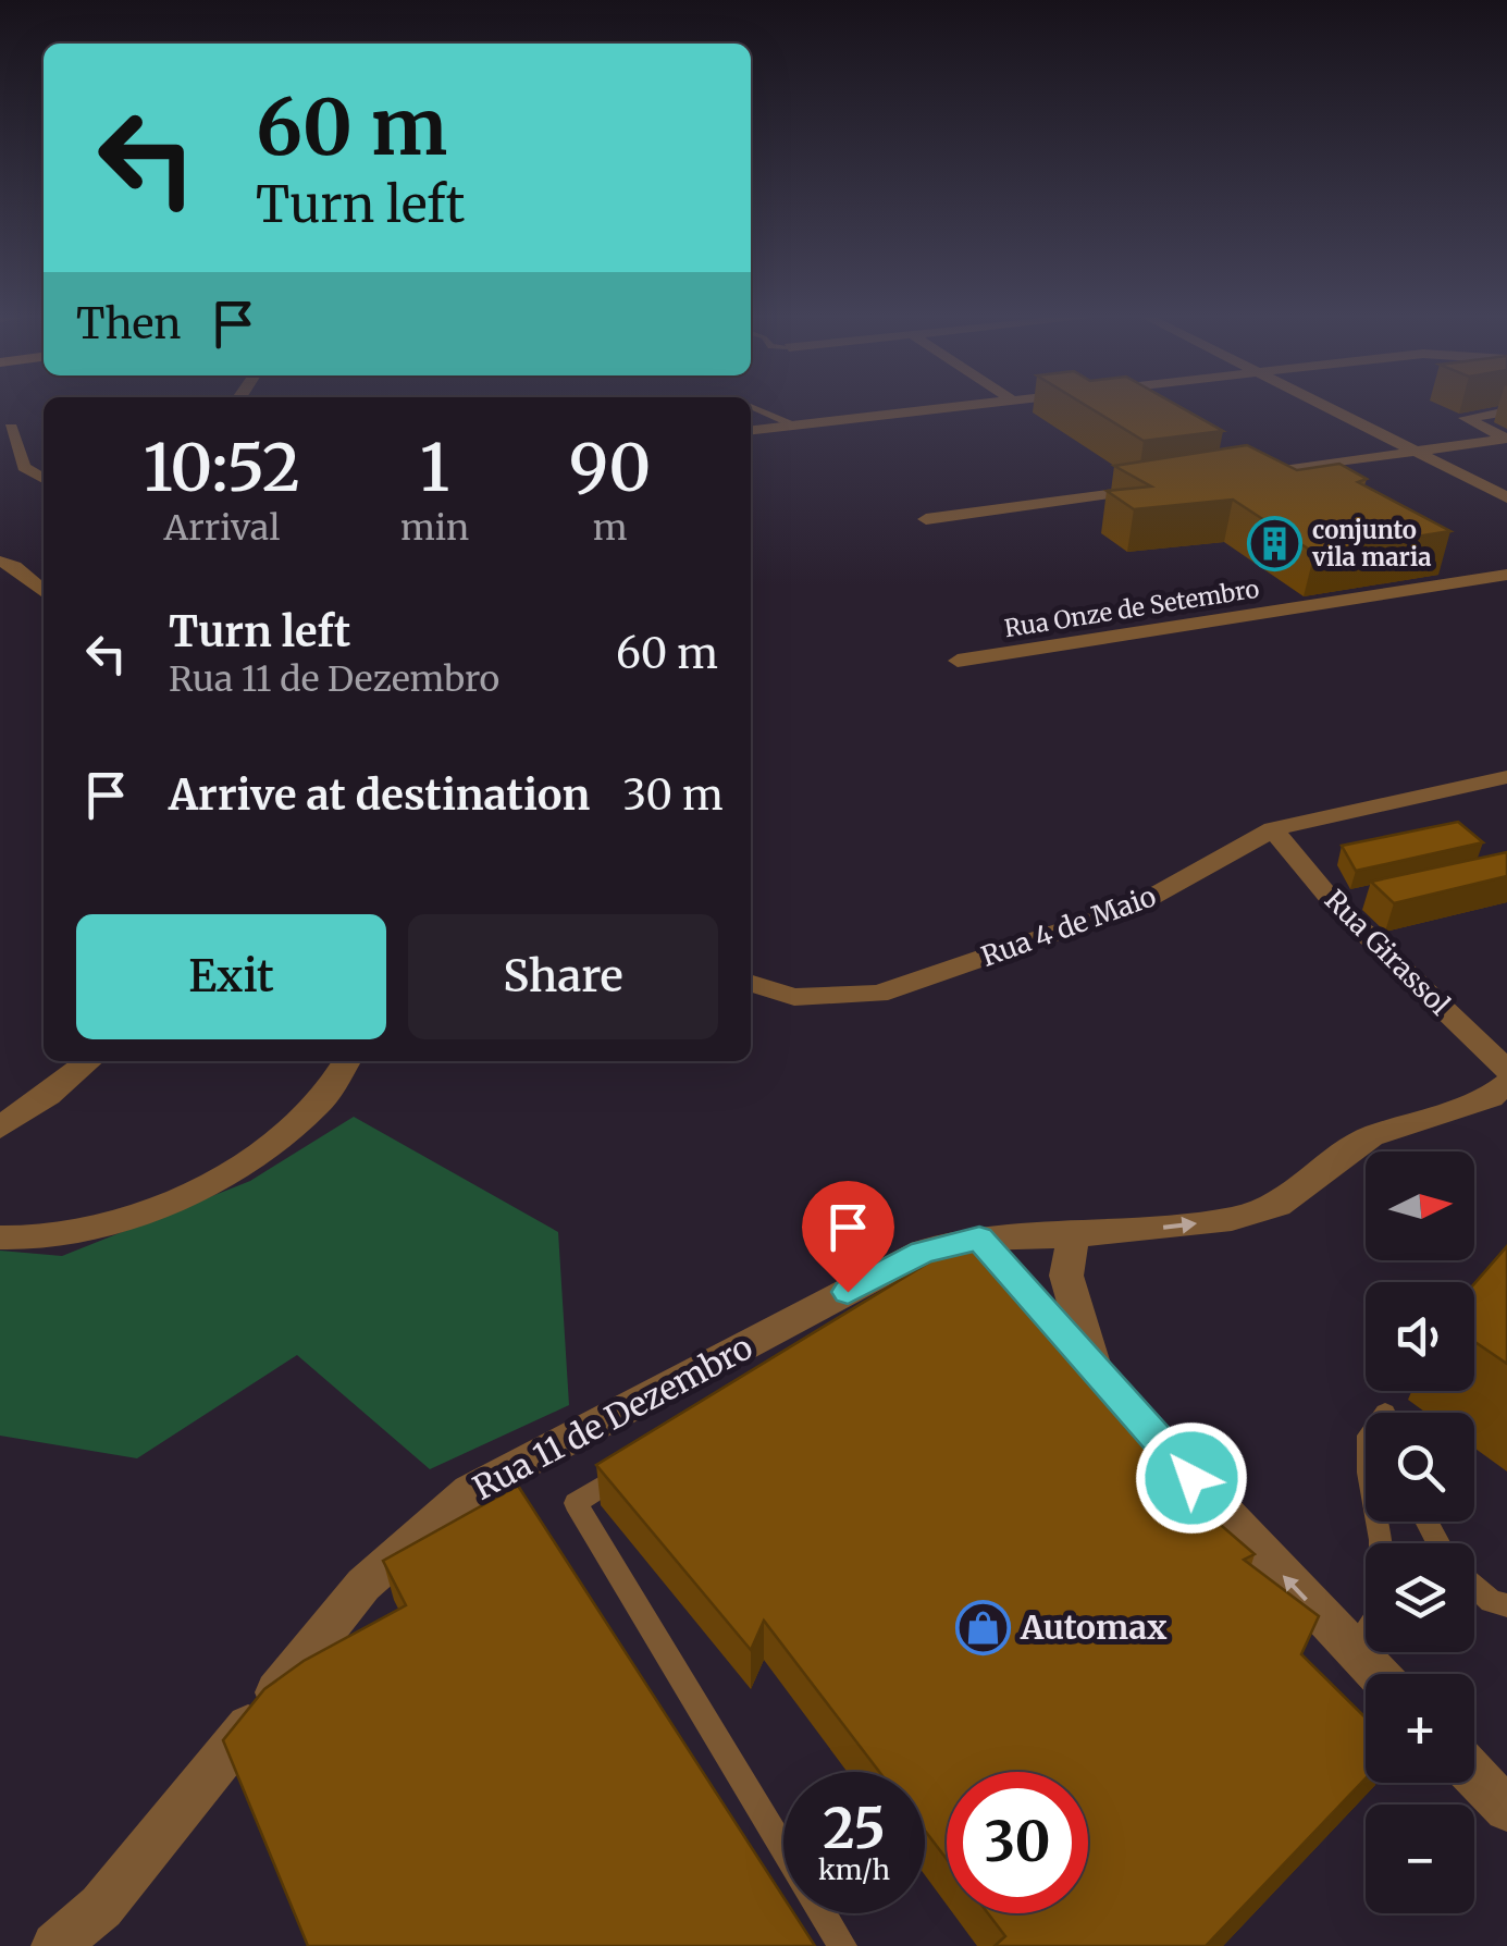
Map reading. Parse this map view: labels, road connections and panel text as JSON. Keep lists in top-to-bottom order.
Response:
{
  "streets": {
    "street": [
      "Rua Onze de Setembro",
      "Rua 4 de Maio",
      "Rua Girassol",
      "Rua 11 de Dezembro"
    ]
  },
  "crossings": [
    ["Rua 4 de Maio", "Rua Girassol"]
  ],
  "places": {
    "building": ["conjunto vila maria"],
    "shop": ["Automax"]
  },
  "north": "right",
  "page": {
    "turn": ["60 m", "Turn left"],
    "then": "Then",
    "eta": [
      "10:52",
      "Arrival",
      "1",
      "min",
      "90",
      "m"
    ],
    "list": [
      {
        "name": "Turn left",
        "note": "Rua 11 de Dezembro",
        "value": "60 m"
      },
      {
        "name": "Arrive at destination",
        "value": "30 m"
      }
    ],
    "buttons": ["Exit", "Share"],
    "map_buttons": ["+", "−"],
    "speed": "25 km/h",
    "limit": "30"
  }
}
